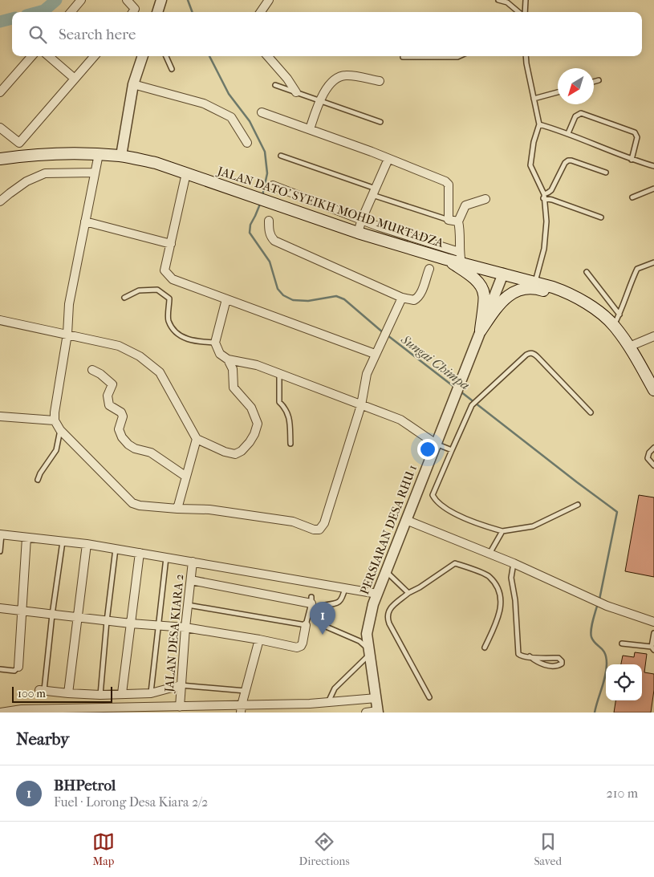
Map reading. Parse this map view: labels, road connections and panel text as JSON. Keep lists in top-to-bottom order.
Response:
{
  "streets": {
    "main road": ["JALAN DATO' SYEIKH MOHD MURTADZA"],
    "street": ["PERSIARAN DESA RHU 1", "JALAN DESA KIARA 2"]
  },
  "crossings": [
    ["JALAN DATO' SYEIKH MOHD MURTADZA", "PERSIARAN DESA RHU 1"]
  ],
  "water": ["Sungai Chimpa"],
  "scale_bar": "100 m",
  "north": "bottom left",
  "page": {
    "search": "Search here",
    "pins": "1",
    "scale": "100 m",
    "heading": "Nearby",
    "list": [
      {
        "mark": "1",
        "name": "BHPetrol",
        "note": "Fuel · Lorong Desa Kiara 2/2",
        "value": "210 m"
      }
    ],
    "nav": ["Map", "Directions", "Saved"]
  }
}
